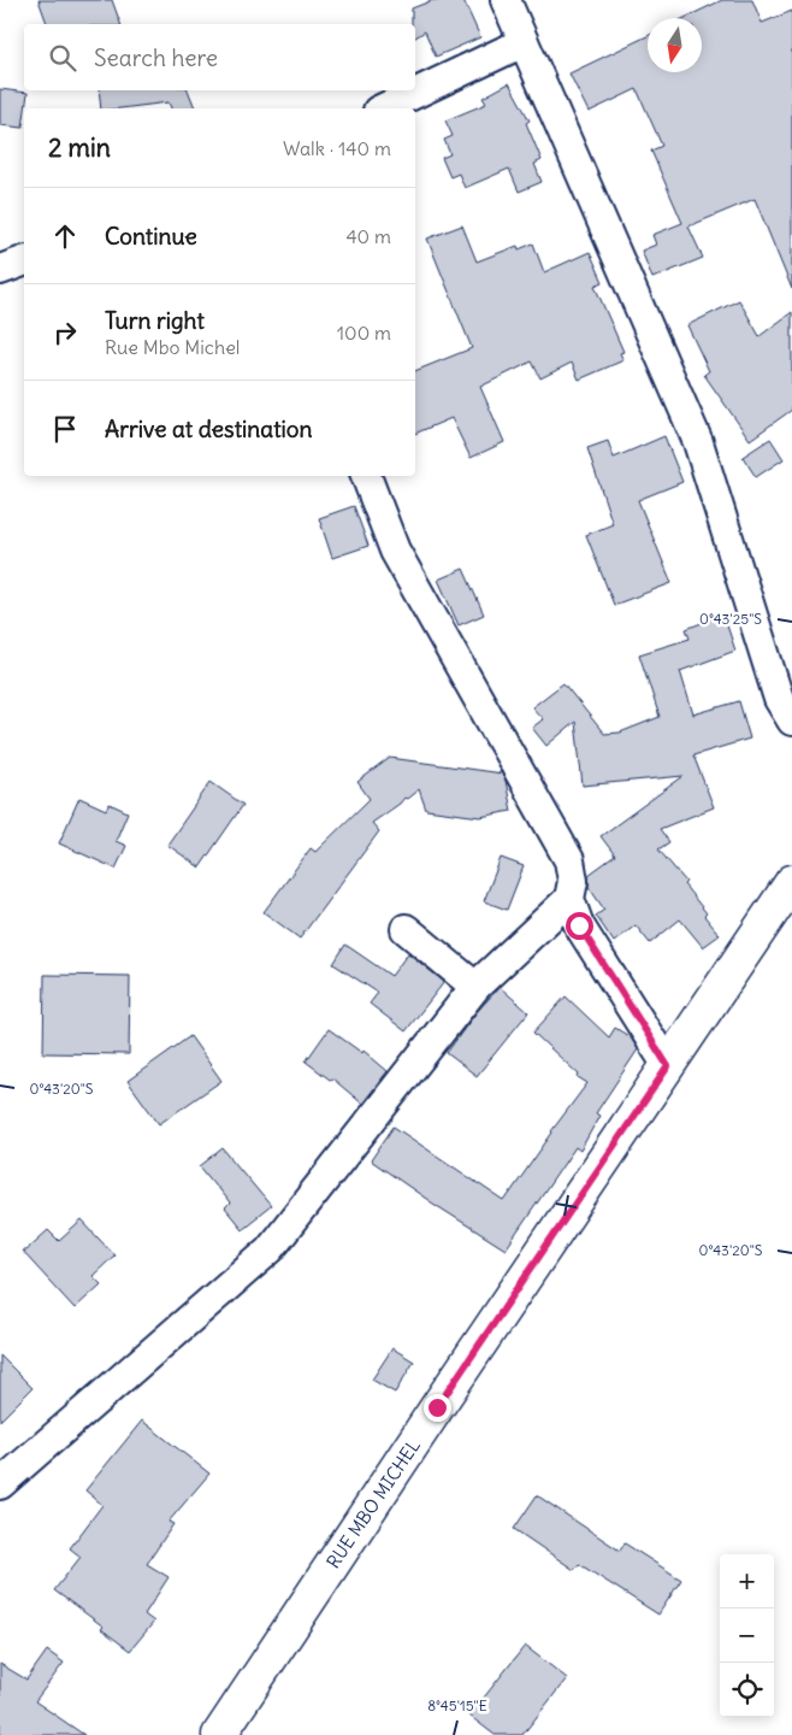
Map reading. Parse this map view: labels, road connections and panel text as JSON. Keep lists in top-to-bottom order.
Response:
{
  "streets": {
    "street": ["RUE MBO MICHEL"]
  },
  "north": "bottom",
  "page": {
    "search": "Search here",
    "heading": ["2 min", "Walk · 140 m"],
    "list": [
      ["Continue", "40 m"],
      ["Turn right", "Rue Mbo Michel", "100 m"],
      "Arrive at destination"
    ],
    "map_buttons": ["+", "−"]
  },
  "coordinates": ["0°43'25\"S", "0°43'20\"S", "8°45'15\"E"]
}
